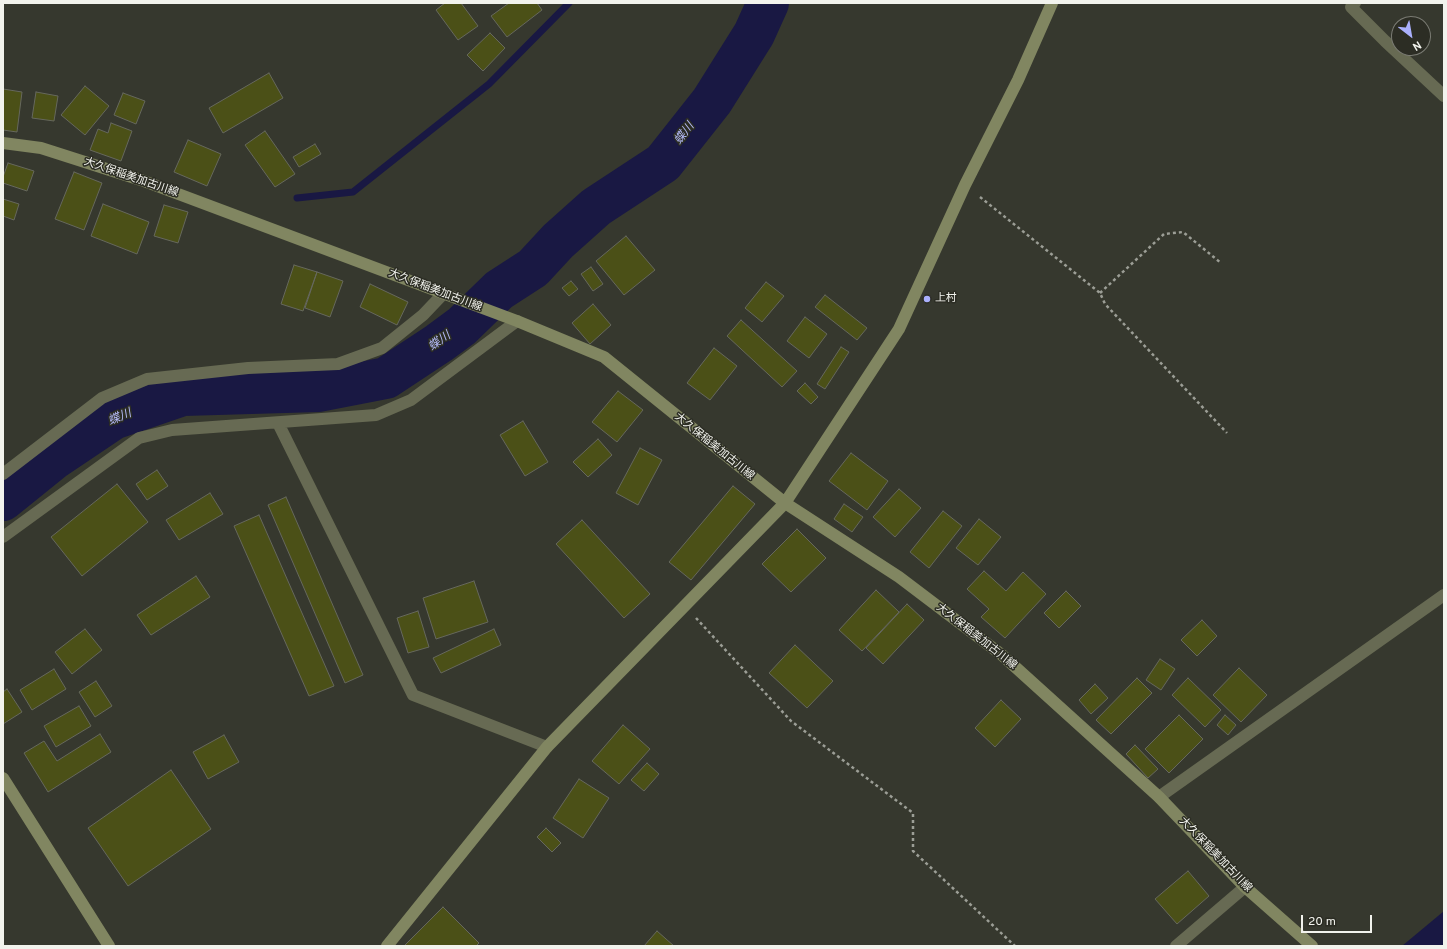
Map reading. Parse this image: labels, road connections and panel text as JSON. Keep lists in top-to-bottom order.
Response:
{
  "streets": {
    "main road": ["大久保稲美加古川線"]
  },
  "water": ["蝶川"],
  "places": ["上村"],
  "scale_bar": "20 m",
  "north": "bottom right"
}
